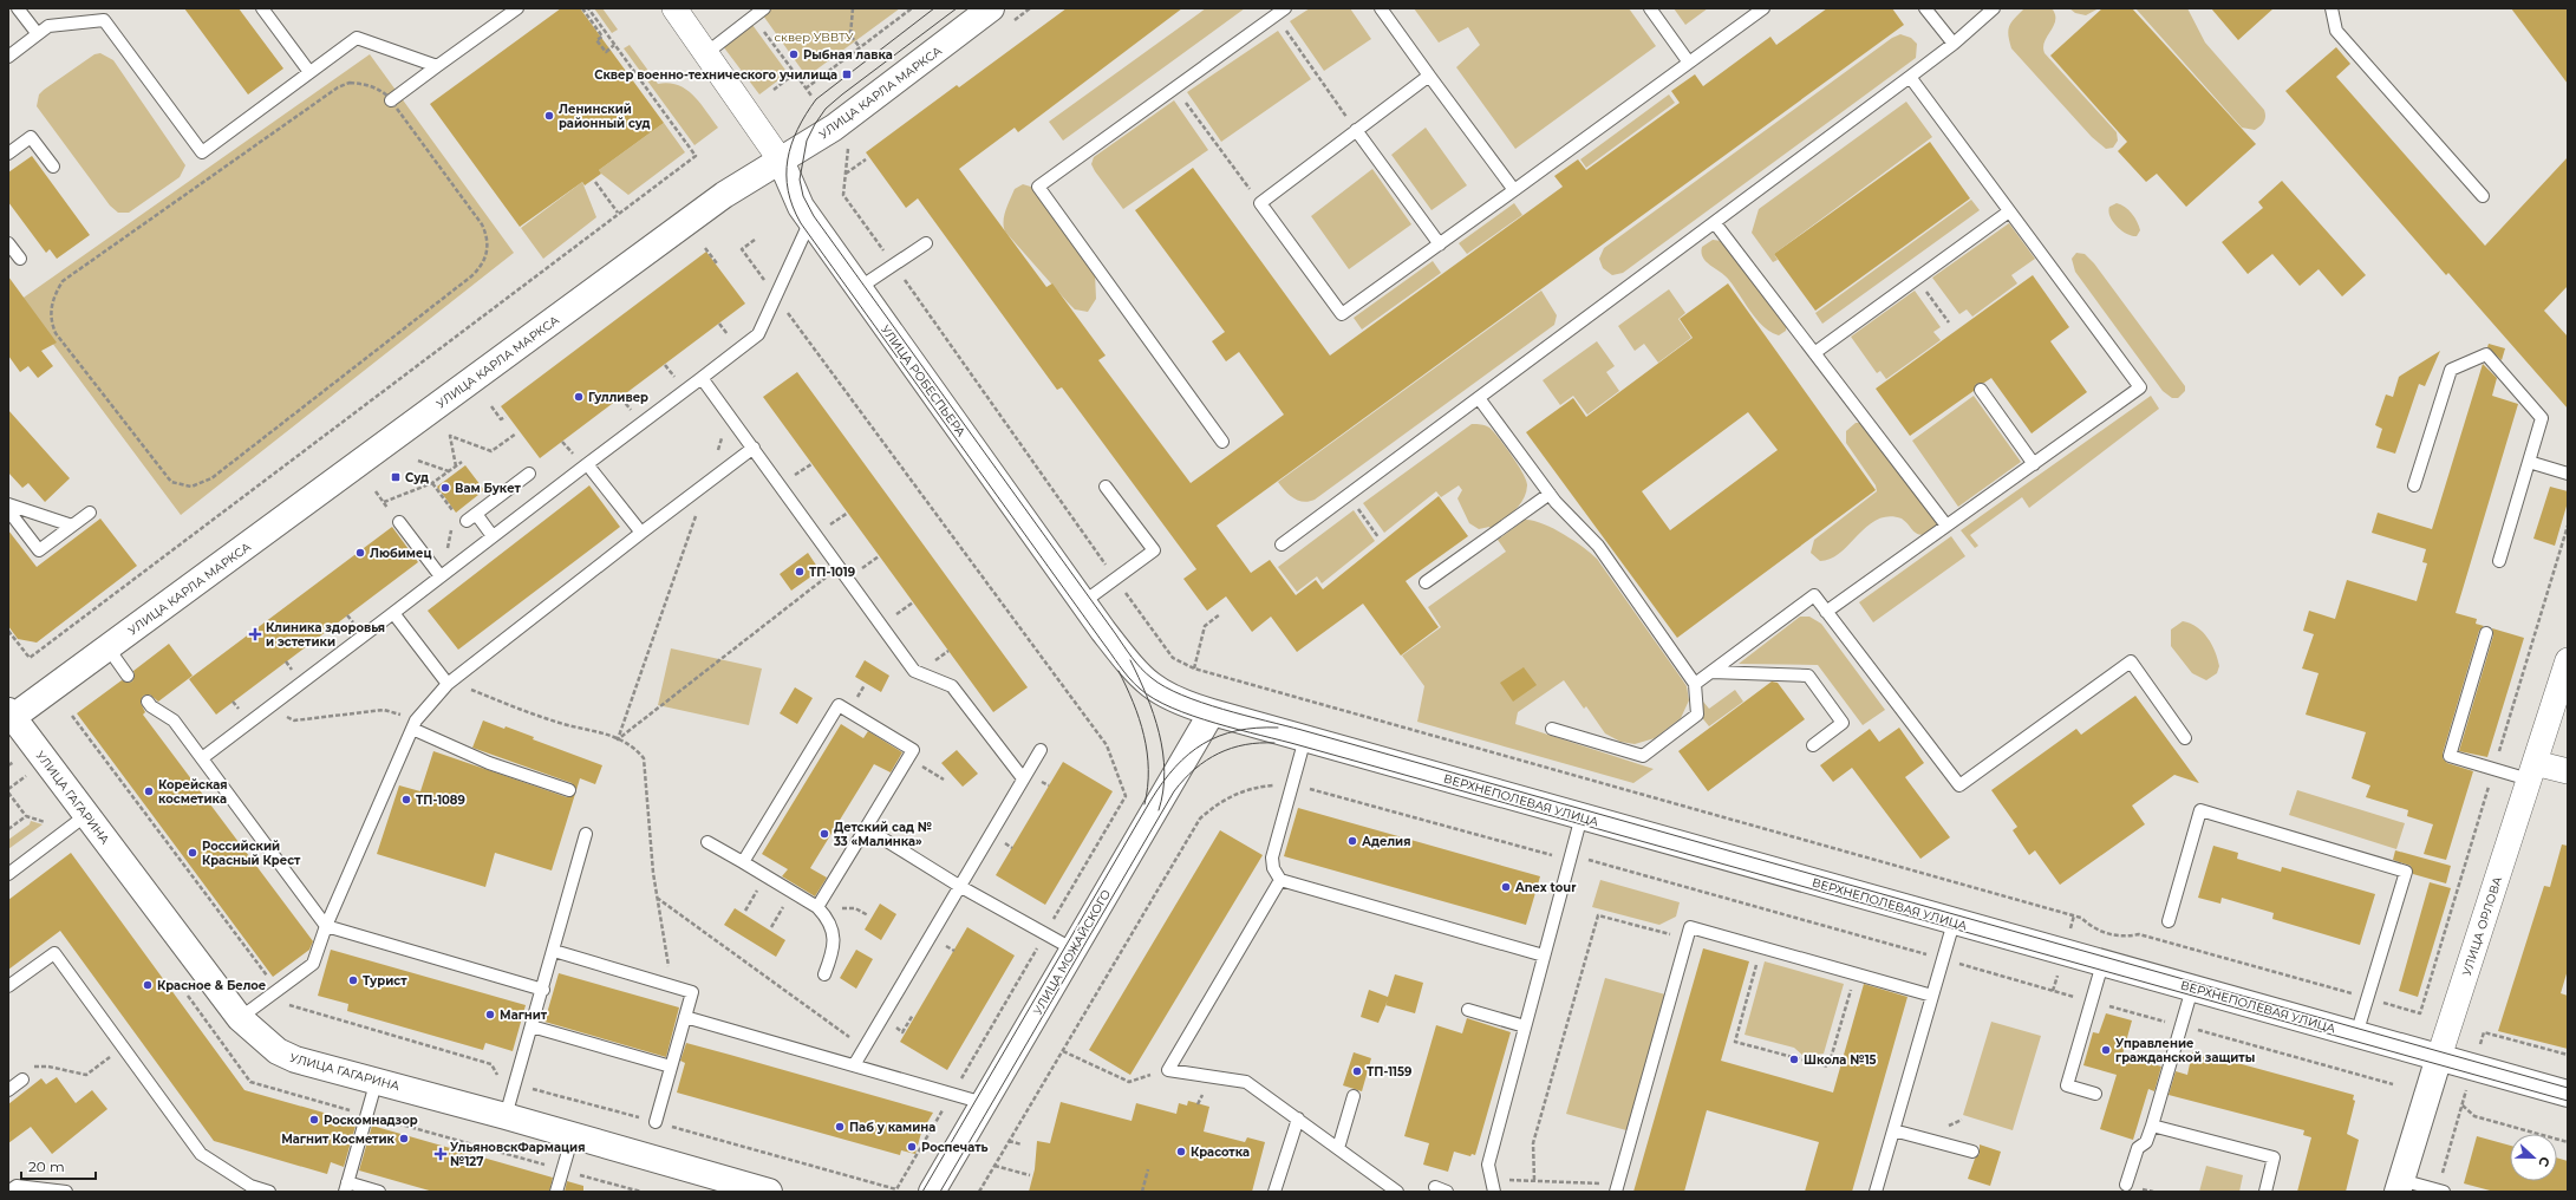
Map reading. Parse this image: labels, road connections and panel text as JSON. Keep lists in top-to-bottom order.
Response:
{
  "streets": {
    "street": [
      "УЛИЦА КАРЛА МАРКСА",
      "УЛИЦА РОБЕСПЬЕРА",
      "УЛИЦА ГАГАРИНА",
      "ВЕРХНЕПОЛЕВАЯ УЛИЦА",
      "УЛИЦА ОРЛОВА",
      "УЛИЦА МОЖАЙСКОГО"
    ]
  },
  "crossings": [
    ["УЛИЦА КАРЛА МАРКСА", "УЛИЦА РОБЕСПЬЕРА"],
    ["УЛИЦА КАРЛА МАРКСА", "УЛИЦА ГАГАРИНА"],
    ["УЛИЦА РОБЕСПЬЕРА", "ВЕРХНЕПОЛЕВАЯ УЛИЦА"],
    ["УЛИЦА РОБЕСПЬЕРА", "УЛИЦА МОЖАЙСКОГО"],
    ["ВЕРХНЕПОЛЕВАЯ УЛИЦА", "УЛИЦА ОРЛОВА"],
    ["ВЕРХНЕПОЛЕВАЯ УЛИЦА", "УЛИЦА МОЖАЙСКОГО"]
  ],
  "parks": ["сквер УВВТУ"],
  "places": {
    "other": [
      "Рыбная лавка",
      "Ленинский районный суд",
      "Гулливер",
      "Вам Букет",
      "Любимец",
      "ТП-1019",
      "Корейская косметика",
      "ТП-1089",
      "Детский сад № 33 «Малинка»",
      "Аделия",
      "Российский Красный Крест",
      "Anex tour",
      "Турист",
      "Красное & Белое",
      "Магнит",
      "Управление гражданской защиты",
      "Школа №15",
      "ТП-1159",
      "Роскомнадзор",
      "Паб у камина",
      "Магнит Косметик",
      "Роспечать",
      "Красотка"
    ],
    "transit": ["Сквер военно-технического училища", "Суд"],
    "health": ["Клиника здоровья и эстетики", "УльяновскФармация №127"]
  },
  "scale_bar": "20 m",
  "north": "right"
}
